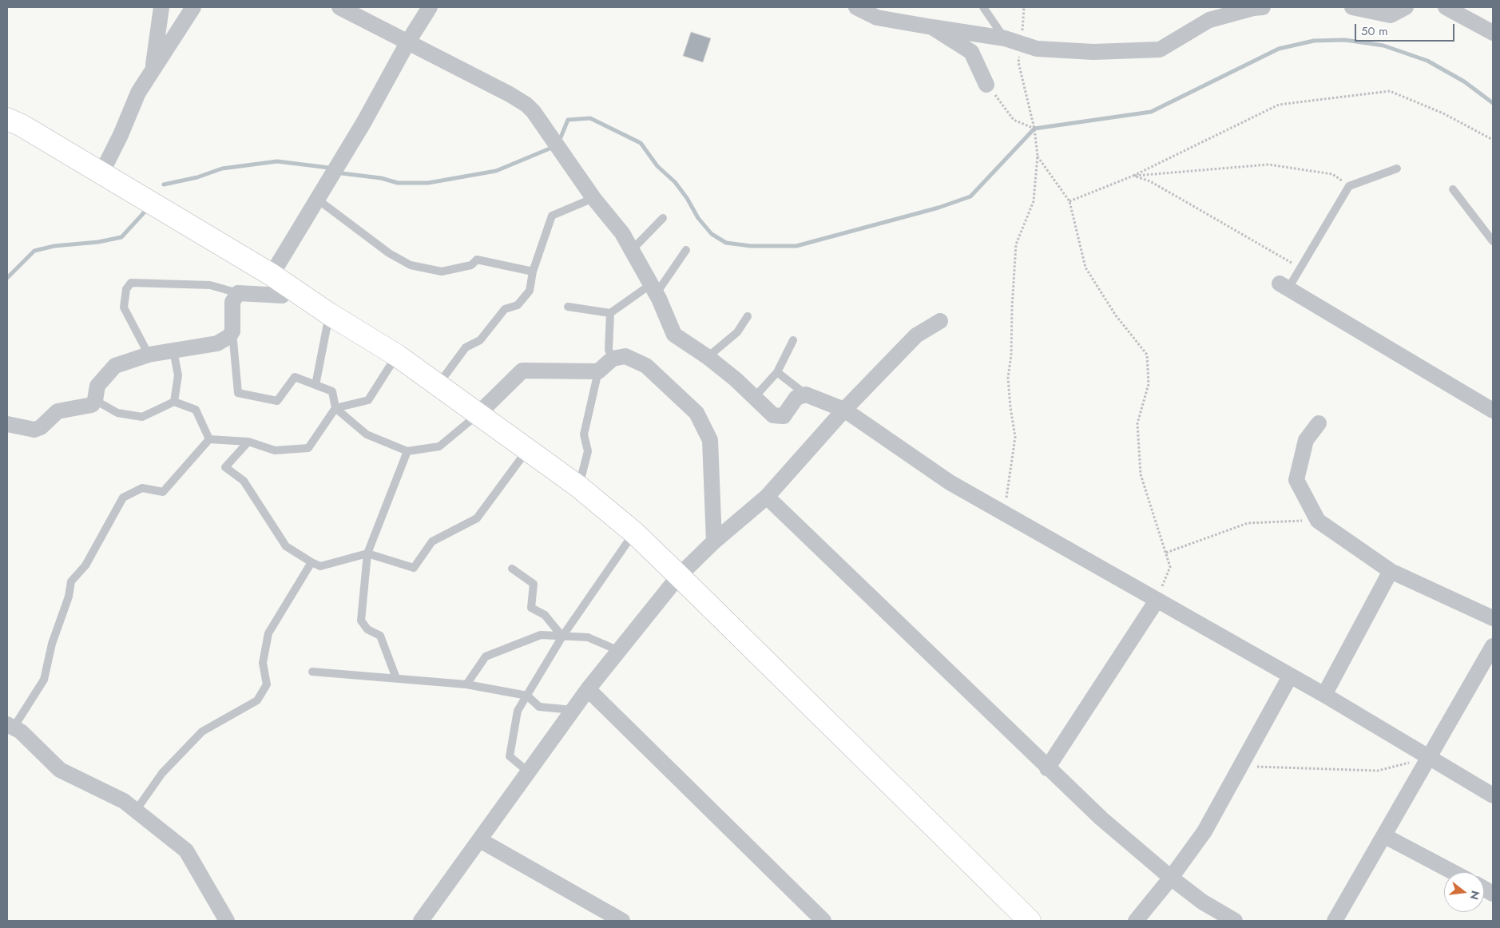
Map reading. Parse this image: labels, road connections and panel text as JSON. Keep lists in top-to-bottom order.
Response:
{
  "scale_bar": "50 m",
  "north": "right"
}
